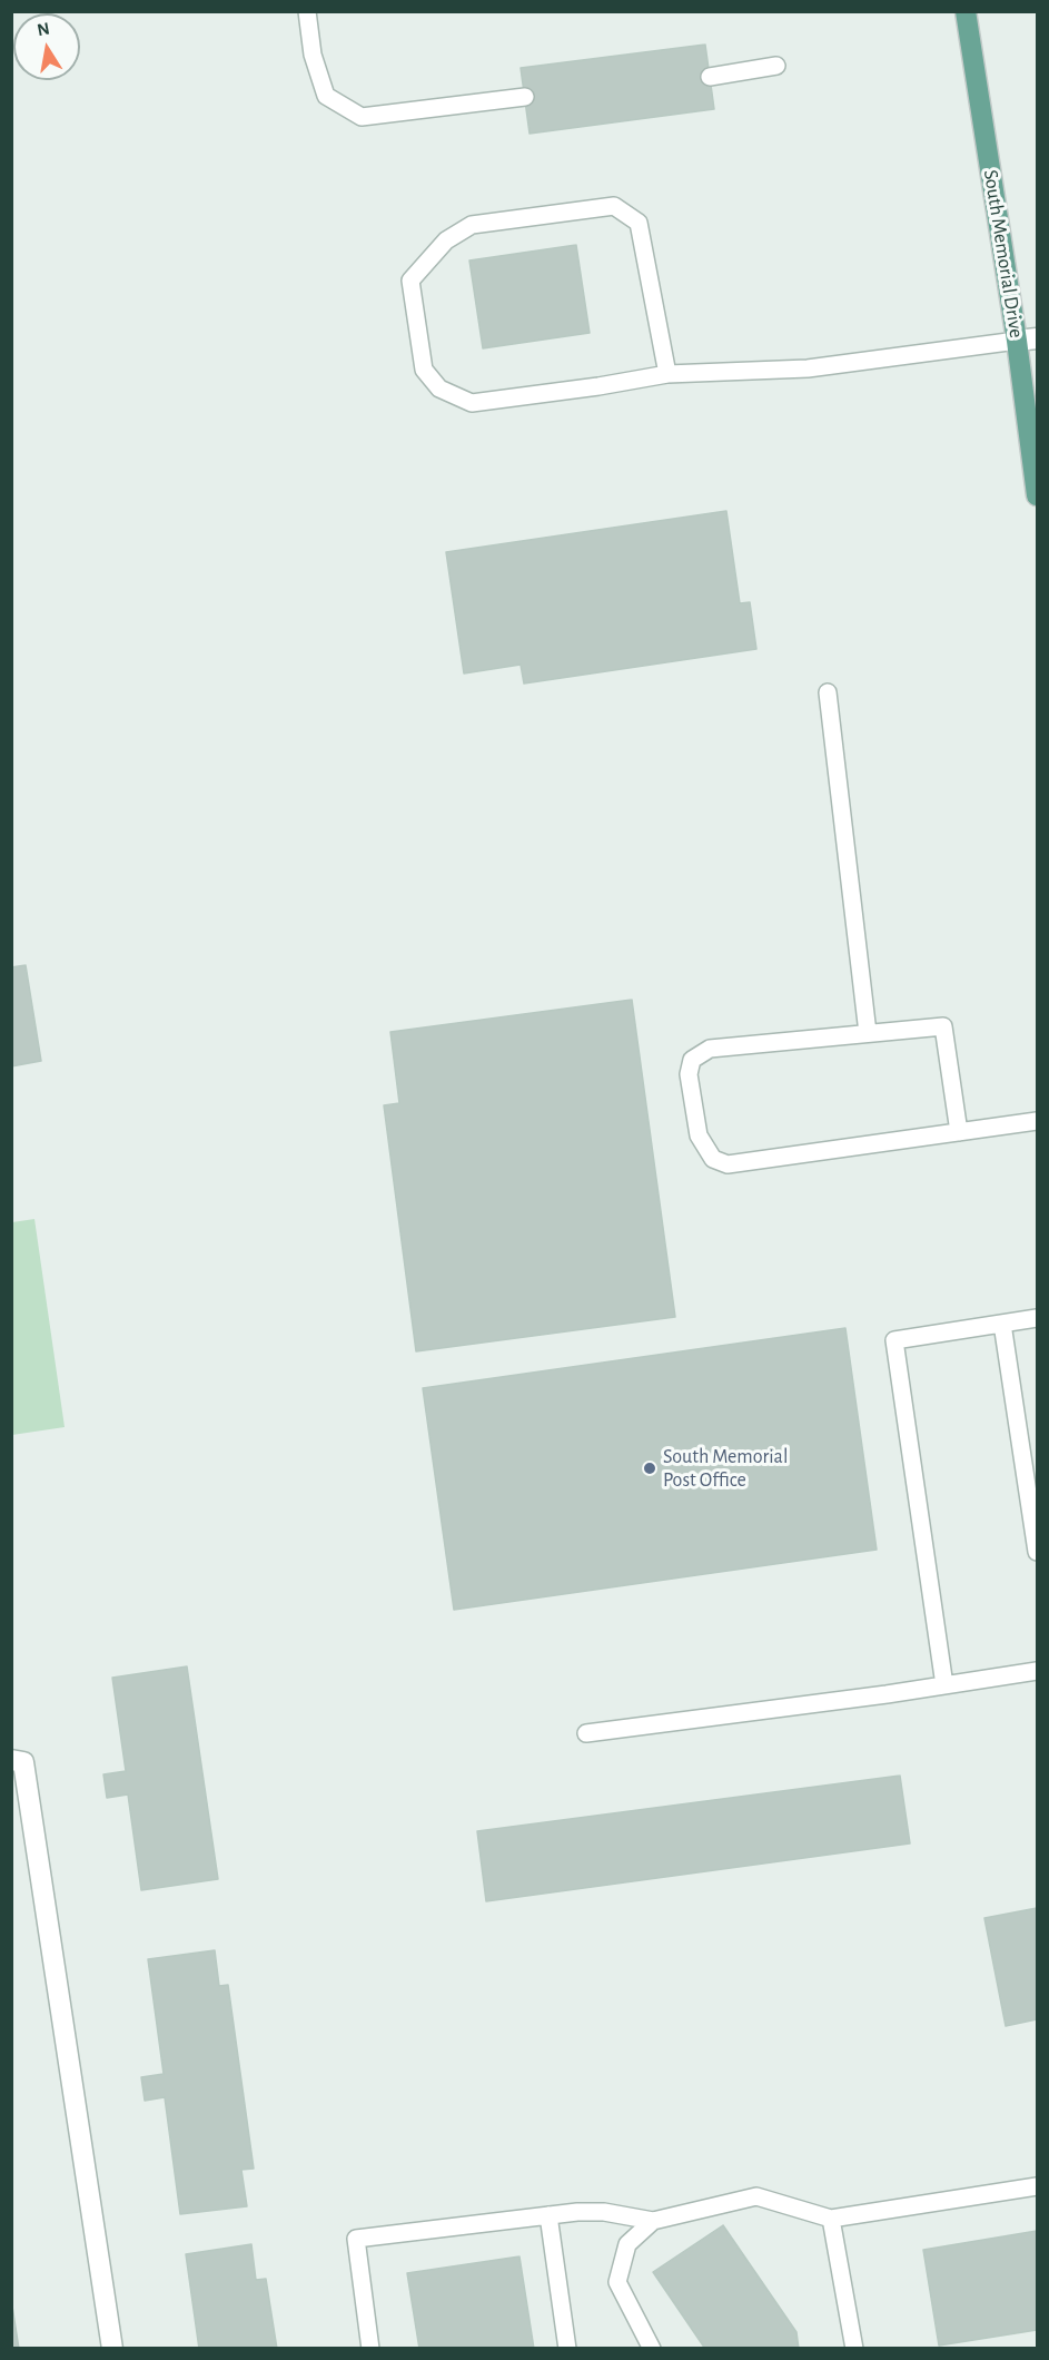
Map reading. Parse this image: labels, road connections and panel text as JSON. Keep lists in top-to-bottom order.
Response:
{
  "streets": {
    "main road": ["South Memorial Drive"]
  },
  "places": ["South Memorial Post Office"],
  "north": "top"
}
